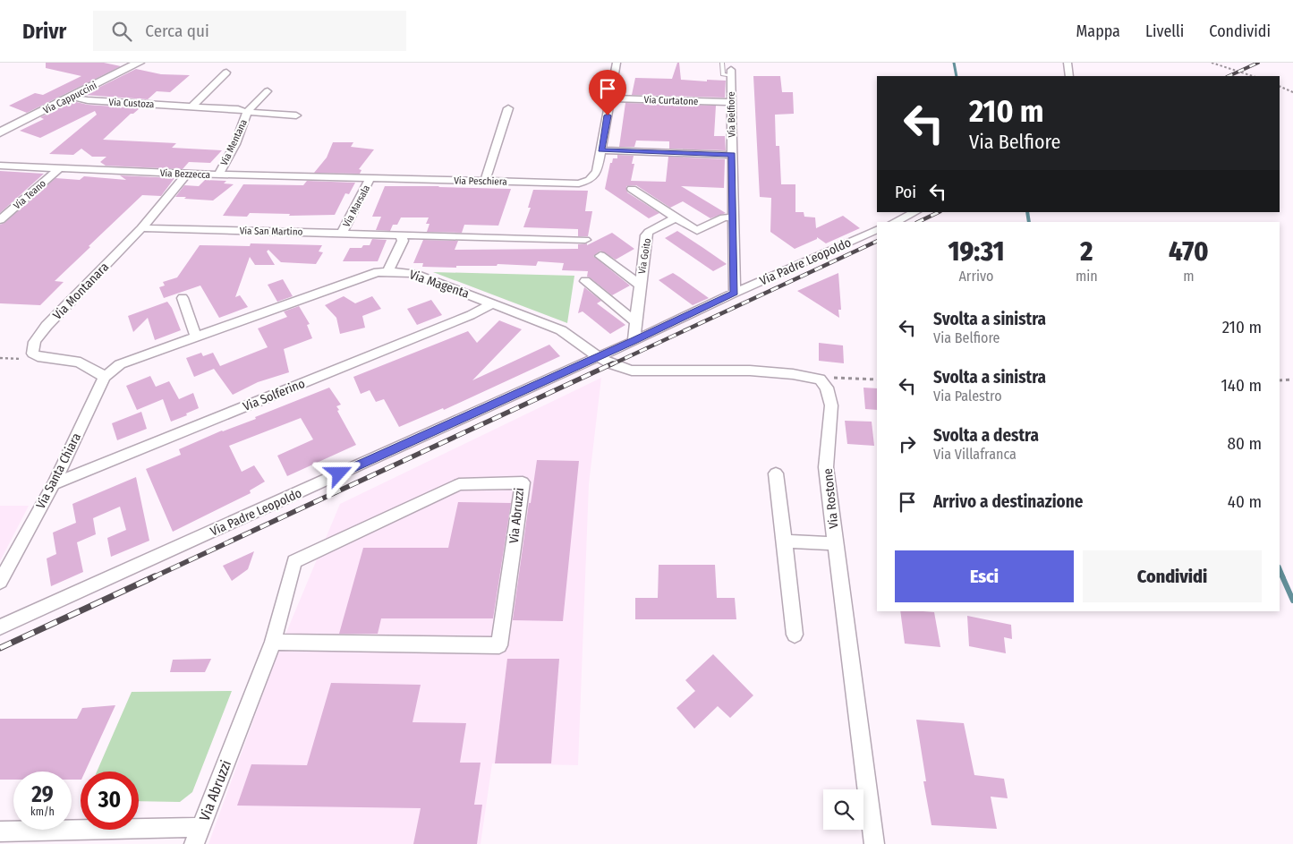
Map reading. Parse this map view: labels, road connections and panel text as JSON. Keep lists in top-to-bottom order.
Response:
{
  "streets": {
    "main road": ["Via Cappuccini"],
    "street": [
      "Via Curtatone",
      "Via Custoza",
      "Via Belfiore",
      "Via Mentana",
      "Via Bezzecca",
      "Via Peschiera",
      "Via Teano",
      "Via Marsala",
      "Via San Martino",
      "Via Goito",
      "Via Padre Leopoldo",
      "Via Magenta",
      "Via Montanara",
      "Via Solferino",
      "Via Santa Chiara",
      "Via Rostone",
      "Via Abruzzi"
    ]
  },
  "crossings": [
    ["Via Cappuccini", "Via Custoza"],
    ["Via Curtatone", "Via Belfiore"],
    ["Via Custoza", "Via Mentana"],
    ["Via Belfiore", "Via Padre Leopoldo"],
    ["Via Mentana", "Via Bezzecca"],
    ["Via Bezzecca", "Via Peschiera"],
    ["Via Bezzecca", "Via Teano"],
    ["Via Bezzecca", "Via Marsala"],
    ["Via Bezzecca", "Via Montanara"],
    ["Via Peschiera", "Via Marsala"],
    ["Via Marsala", "Via San Martino"],
    ["Via San Martino", "Via Montanara"],
    ["Via Goito", "Via Padre Leopoldo"],
    ["Via Padre Leopoldo", "Via Magenta"],
    ["Via Magenta", "Via Solferino"],
    ["Via Magenta", "Via Santa Chiara"],
    ["Via Montanara", "Via Santa Chiara"],
    ["Via Solferino", "Via Santa Chiara"]
  ],
  "page": {
    "header": "Drivr",
    "search": "Cerca qui",
    "nav": ["Mappa", "Livelli", "Condividi"],
    "turn": ["210 m", "Via Belfiore"],
    "then": "Poi",
    "eta": [
      "19:31",
      "Arrivo",
      "2",
      "min",
      "470",
      "m"
    ],
    "list": [
      {
        "name": "Svolta a sinistra",
        "note": "Via Belfiore",
        "value": "210 m"
      },
      {
        "name": "Svolta a sinistra",
        "note": "Via Palestro",
        "value": "140 m"
      },
      {
        "name": "Svolta a destra",
        "note": "Via Villafranca",
        "value": "80 m"
      },
      {
        "name": "Arrivo a destinazione",
        "value": "40 m"
      }
    ],
    "buttons": ["Esci", "Condividi"],
    "speed": "29 km/h",
    "limit": "30"
  }
}
